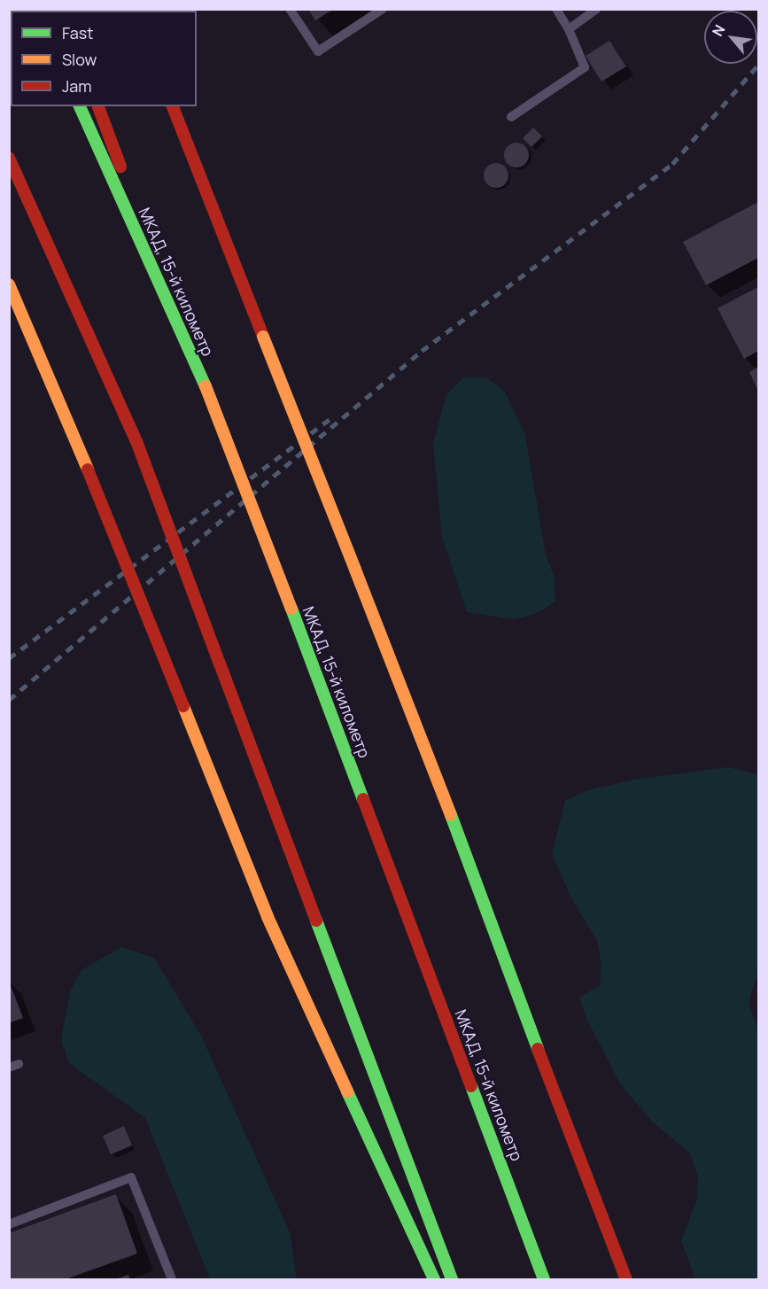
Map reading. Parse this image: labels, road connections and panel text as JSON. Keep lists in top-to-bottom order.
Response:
{
  "streets": {
    "main road": ["МКАД, 15-й километр"]
  },
  "legend": ["Fast", "Slow", "Jam"],
  "north": "top left"
}
